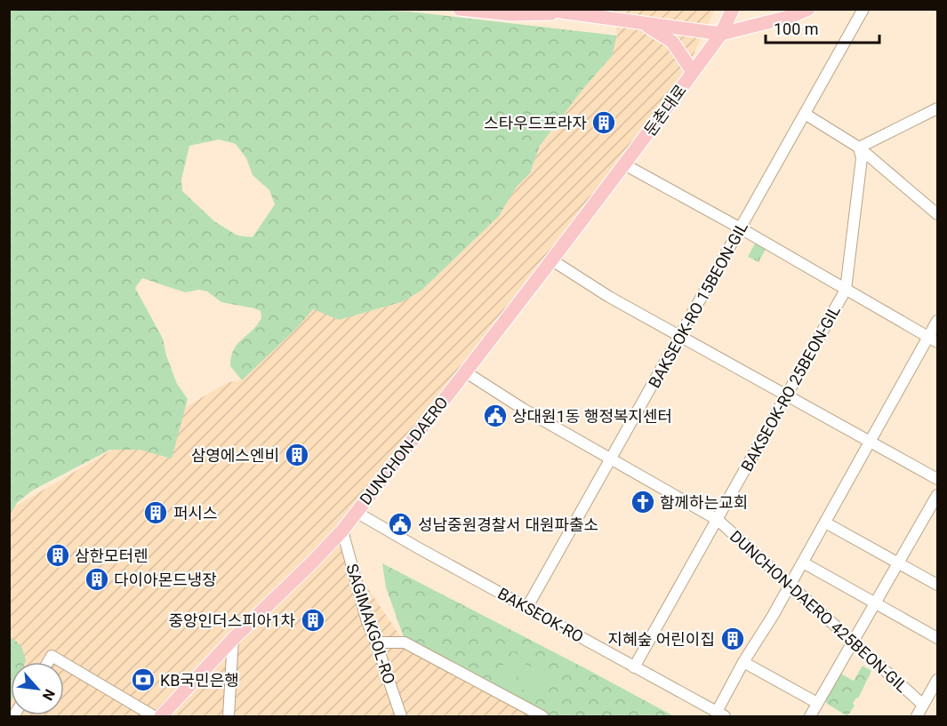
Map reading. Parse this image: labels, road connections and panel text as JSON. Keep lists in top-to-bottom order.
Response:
{
  "streets": {
    "main road": ["둔촌대로", "DUNCHON-DAERO"],
    "street": [
      "BAKSEOK-RO 15BEON-GIL",
      "BAKSEOK-RO 25BEON-GIL",
      "DUNCHON-DAERO 425BEON-GIL",
      "BAKSEOK-RO",
      "SAGIMAKGOL-RO"
    ]
  },
  "crossings": [
    ["둔촌대로", "DUNCHON-DAERO"],
    ["BAKSEOK-RO 15BEON-GIL", "DUNCHON-DAERO 425BEON-GIL"],
    ["BAKSEOK-RO 15BEON-GIL", "BAKSEOK-RO"],
    ["BAKSEOK-RO 25BEON-GIL", "DUNCHON-DAERO 425BEON-GIL"],
    ["BAKSEOK-RO 25BEON-GIL", "BAKSEOK-RO"],
    ["DUNCHON-DAERO", "DUNCHON-DAERO 425BEON-GIL"],
    ["DUNCHON-DAERO", "BAKSEOK-RO"],
    ["DUNCHON-DAERO", "SAGIMAKGOL-RO"]
  ],
  "places": {
    "building": [
      "스타우드프라자",
      "삼영에스엔비",
      "퍼시스",
      "삼한모터렌",
      "다이아몬드냉장",
      "중앙인더스피아1차",
      "지혜숲 어린이집"
    ],
    "public building": ["상대원1동 행정복지센터", "성남중원경찰서 대원파출소"],
    "church": ["함께하는교회"],
    "bank": ["KB국민은행"]
  },
  "scale_bar": "100 m",
  "north": "bottom right"
}
